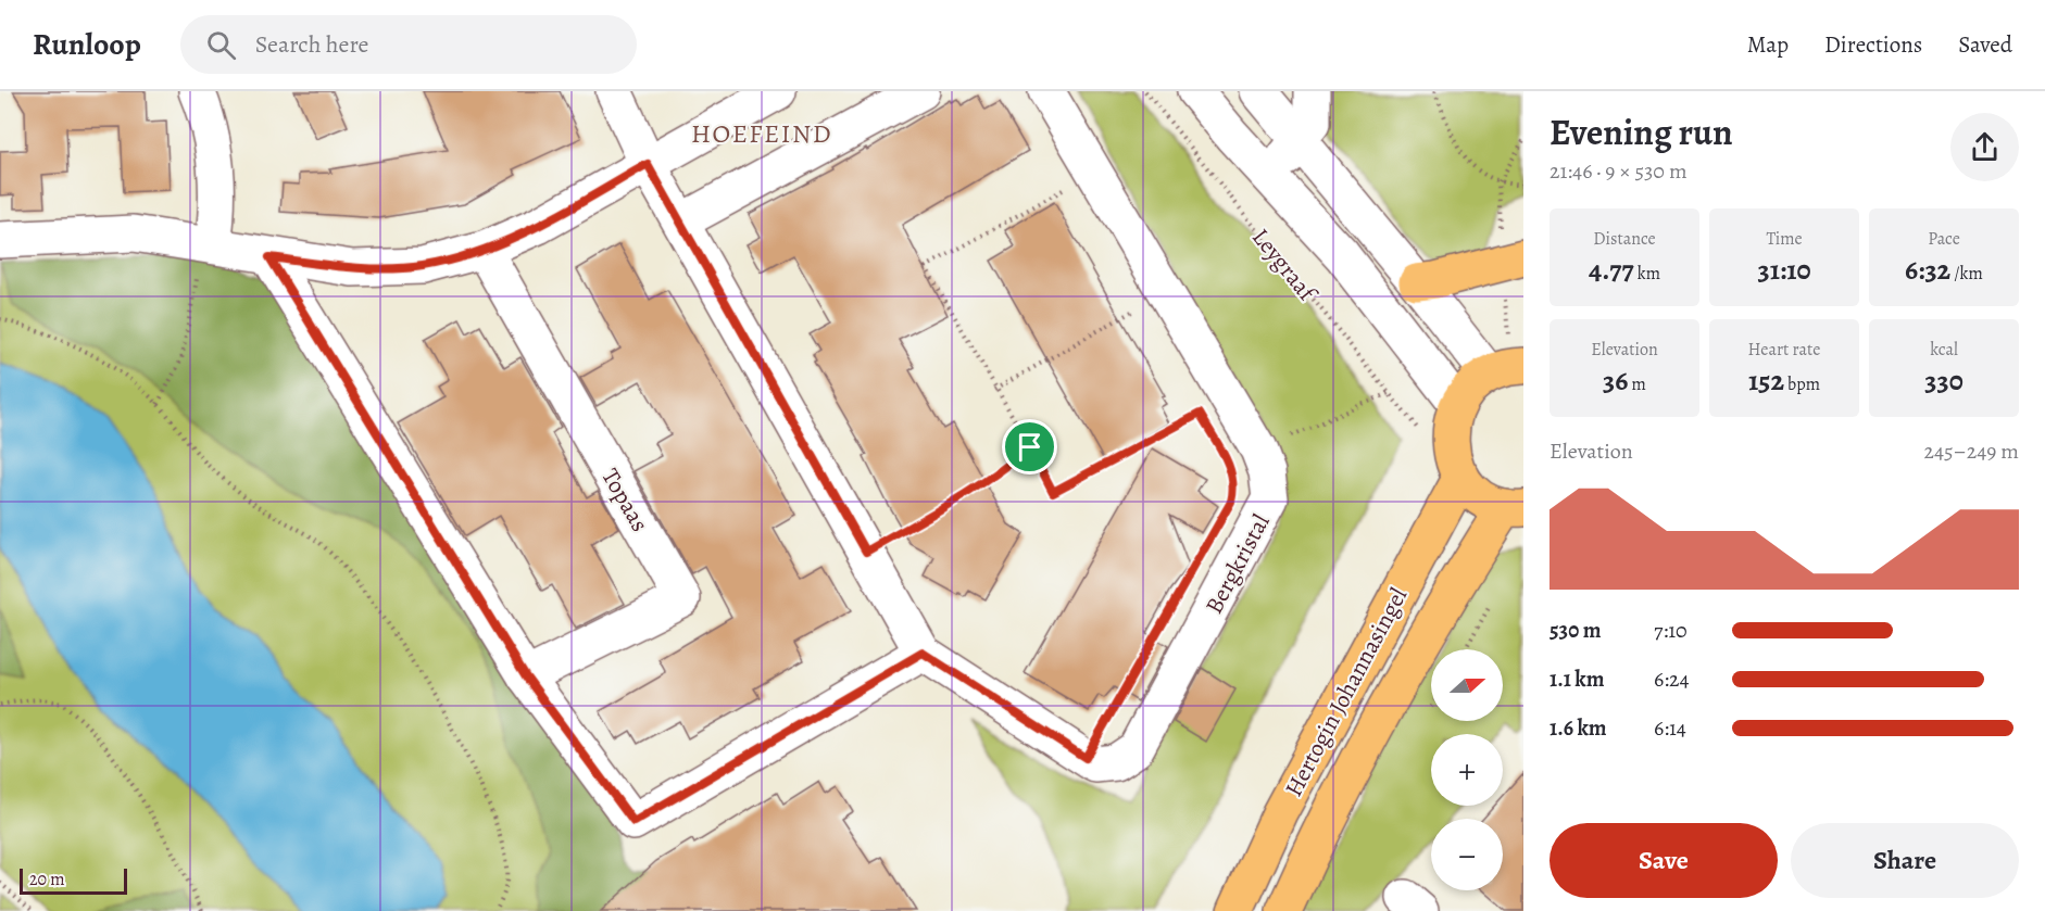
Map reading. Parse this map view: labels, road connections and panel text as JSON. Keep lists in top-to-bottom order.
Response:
{
  "streets": {
    "main road": ["Hertogin Johannasingel"],
    "street": ["Leygraaf", "Topaas", "Bergkristal"]
  },
  "districts": ["HOEFEIND"],
  "scale_bar": "20 m",
  "north": "right",
  "page": {
    "header": "Runloop",
    "search": "Search here",
    "nav": ["Map", "Directions", "Saved"],
    "heading": ["Evening run", "21:46 · 9 × 530 m"],
    "stats": [
      ["Distance", "4.77 km"],
      ["Time", "31:10"],
      ["Pace", "6:32 /km"],
      ["Elevation", "36 m"],
      ["Heart rate", "152 bpm"],
      ["kcal", "330"]
    ],
    "chart": ["Elevation", "245–249 m"],
    "list": [
      {
        "name": "530 m",
        "note": "7:10"
      },
      {
        "name": "1.1 km",
        "note": "6:24"
      },
      {
        "name": "1.6 km",
        "note": "6:14"
      }
    ],
    "map_buttons": ["+", "−"],
    "buttons": ["Save", "Share"],
    "scale": "20 m"
  }
}
